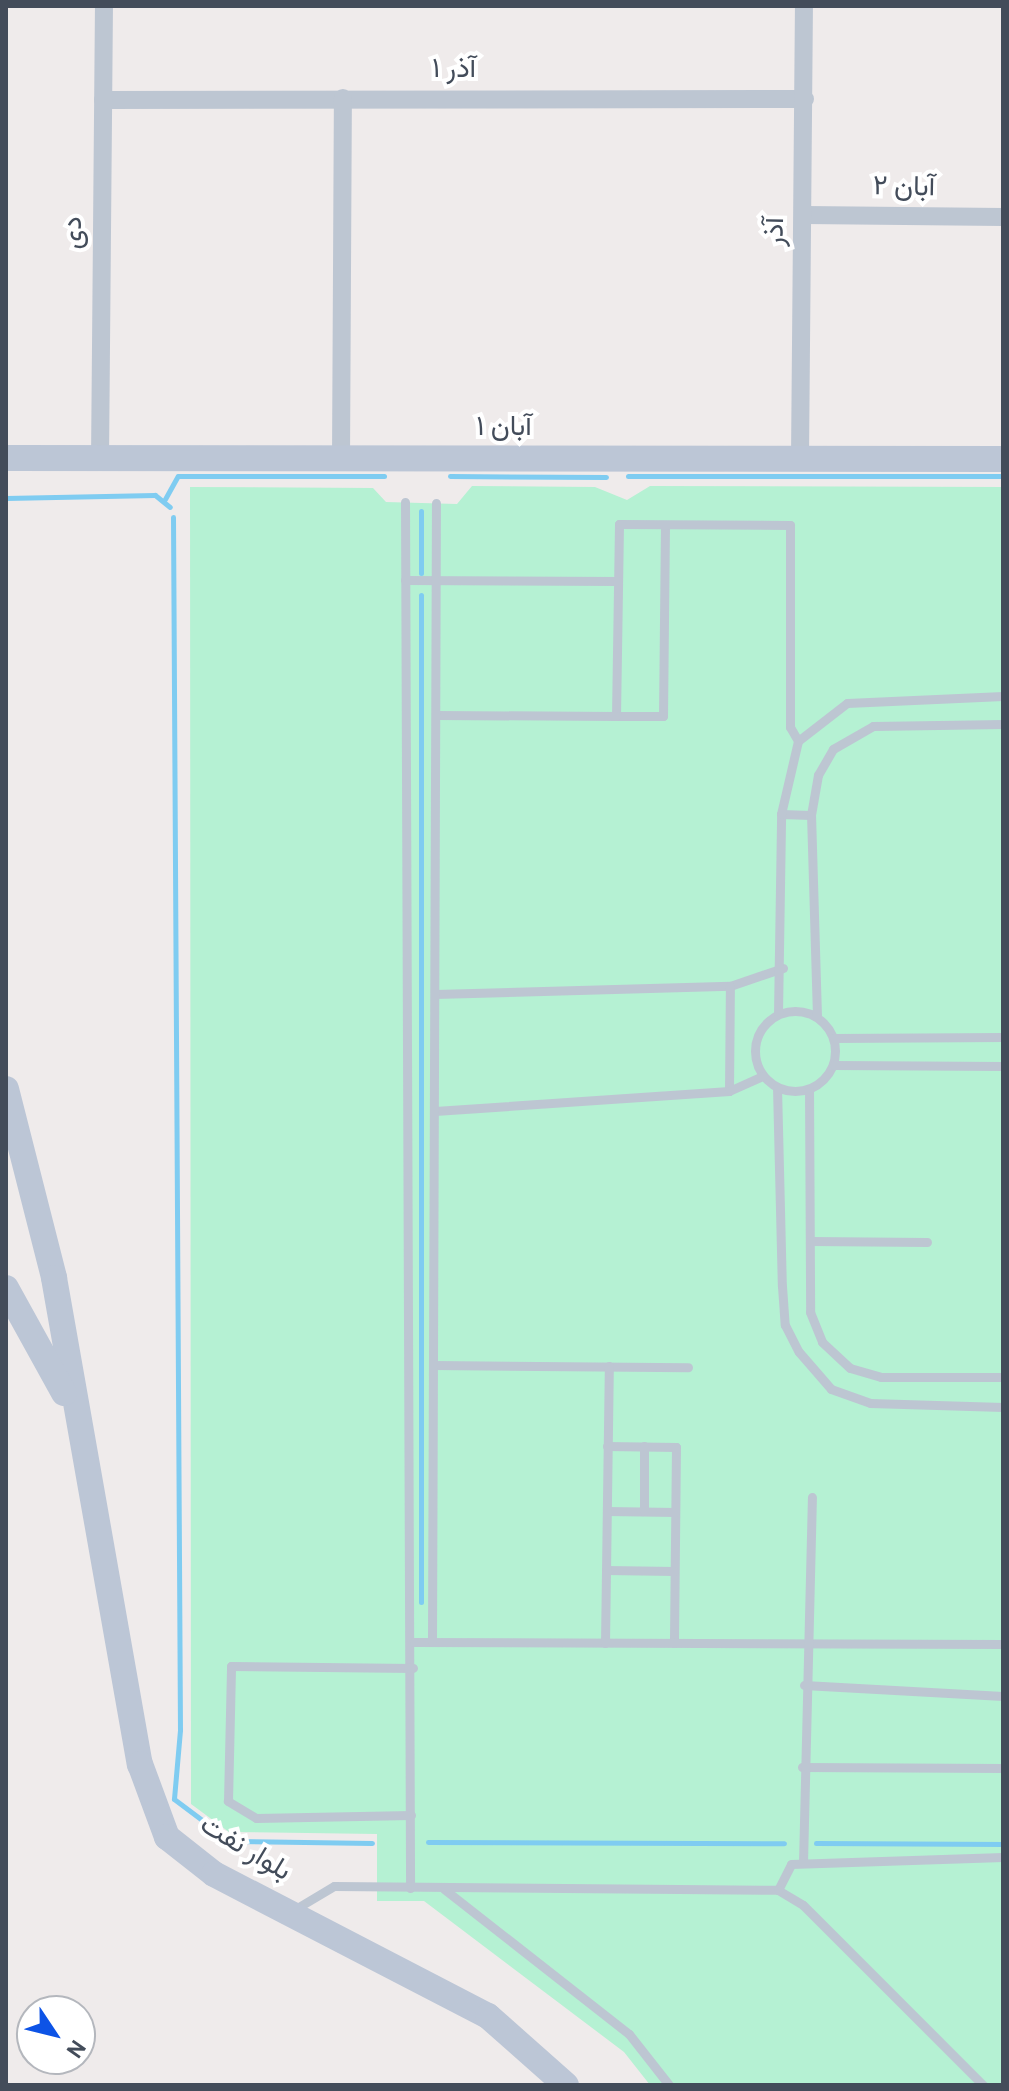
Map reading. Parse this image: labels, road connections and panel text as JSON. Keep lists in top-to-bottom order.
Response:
{
  "streets": {
    "street": [
      "آذر ۱",
      "آبان ۲",
      "آذر",
      "دی",
      "آبان ۱",
      "بلوار نفت"
    ]
  },
  "crossings": [
    ["آذر ۱", "آذر"],
    ["آذر ۱", "دی"],
    ["آبان ۲", "آذر"],
    ["آذر", "آبان ۱"],
    ["دی", "آبان ۱"]
  ],
  "north": "bottom right"
}
